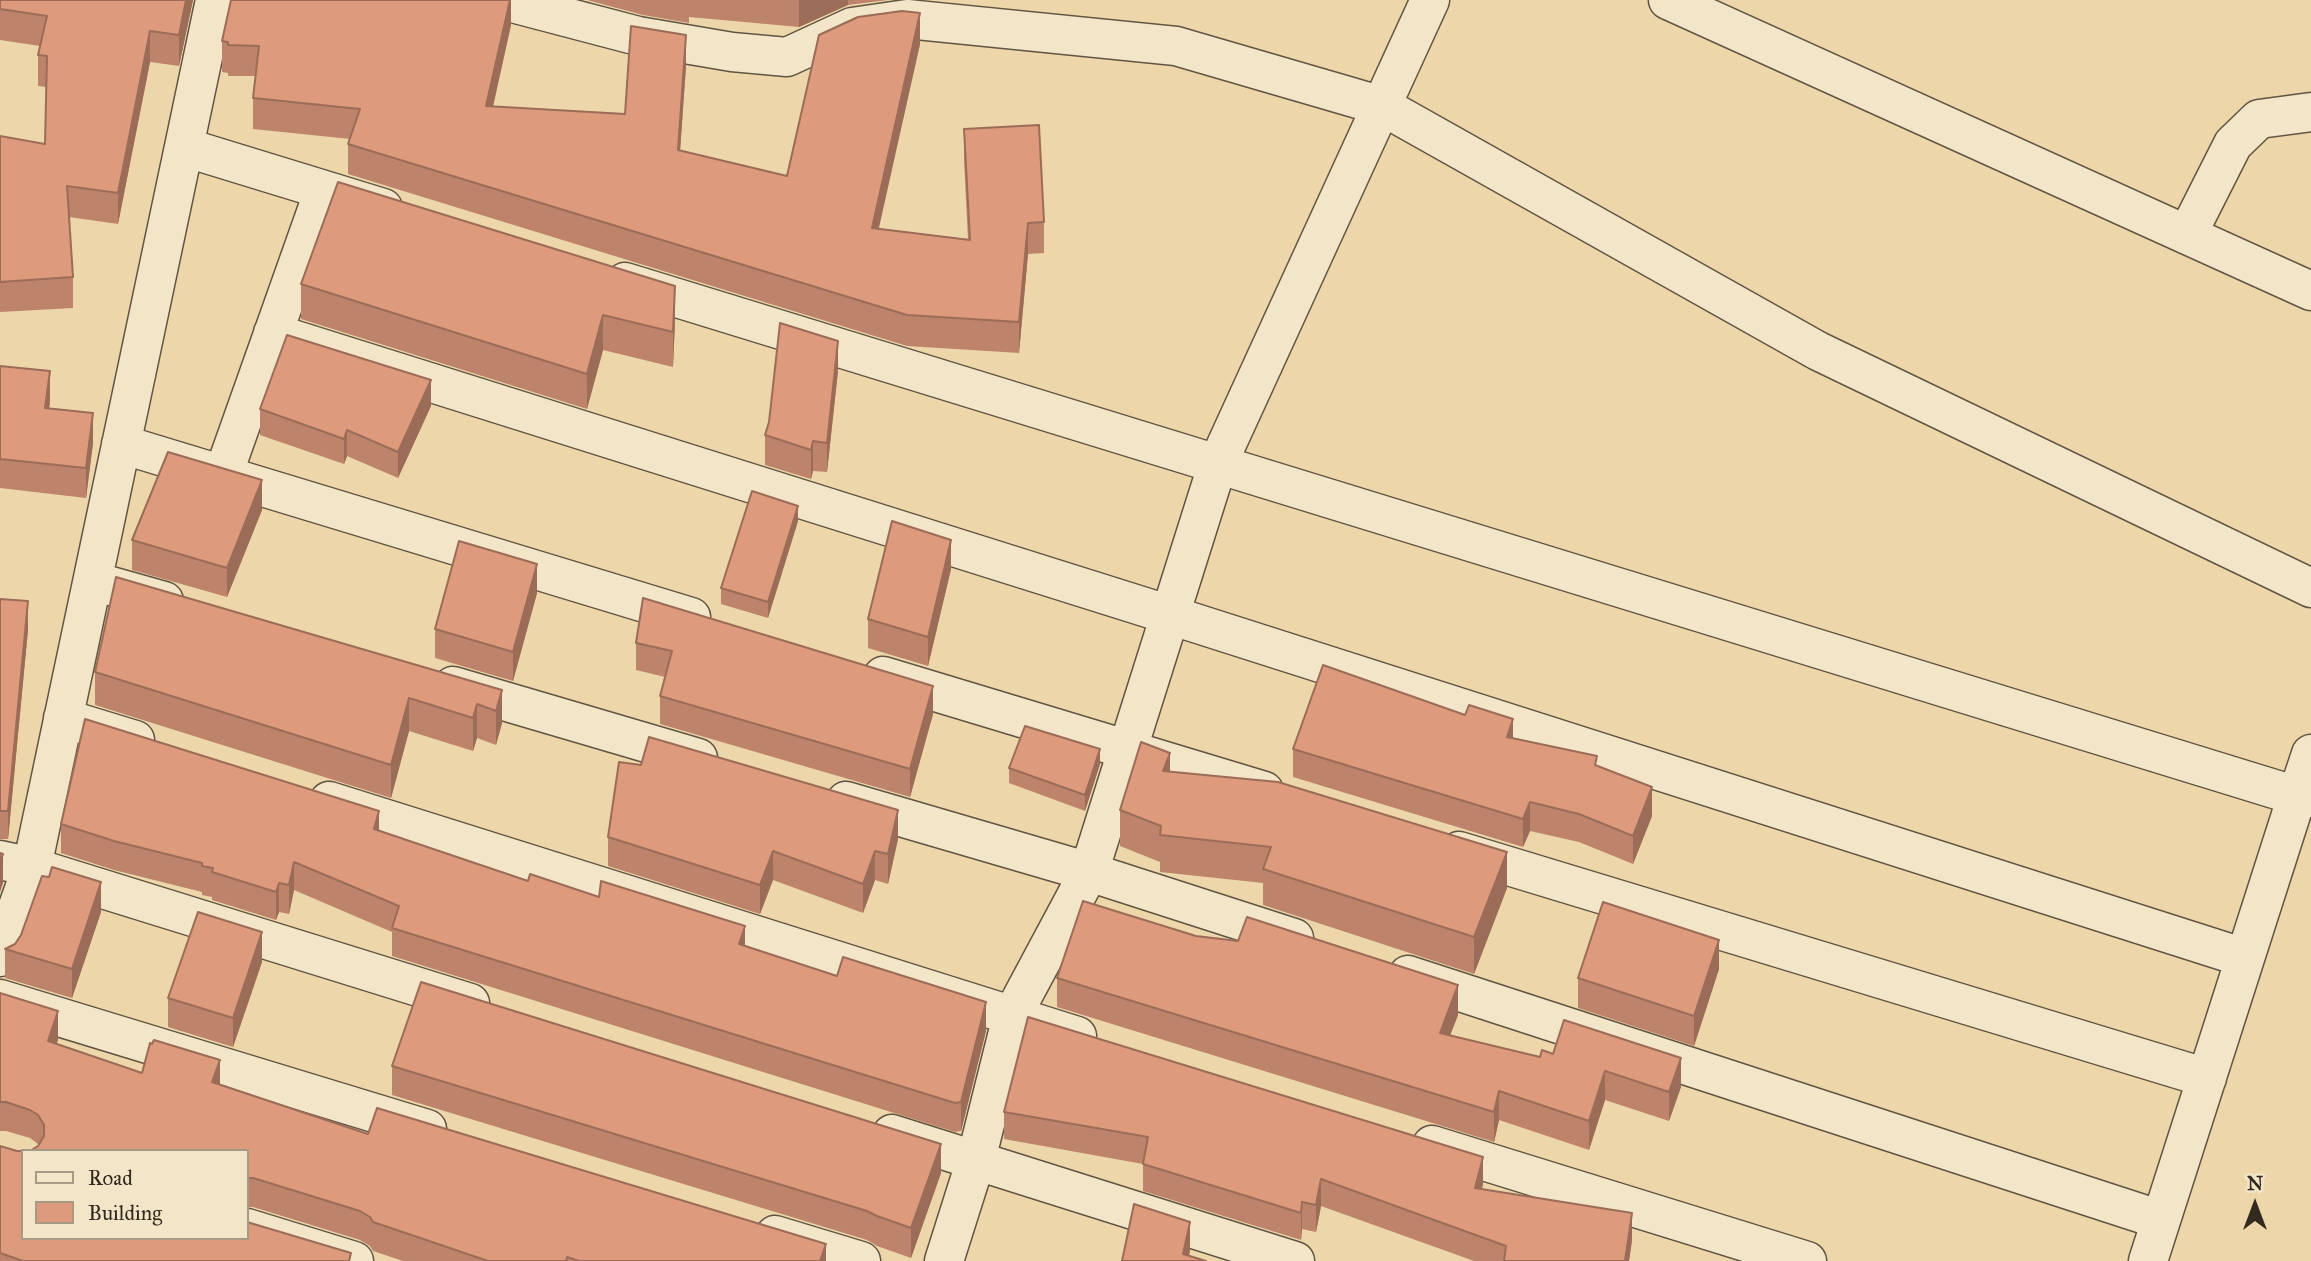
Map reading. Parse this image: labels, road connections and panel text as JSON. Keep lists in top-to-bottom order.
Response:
{
  "legend": ["Road", "Building"],
  "north": "top"
}
